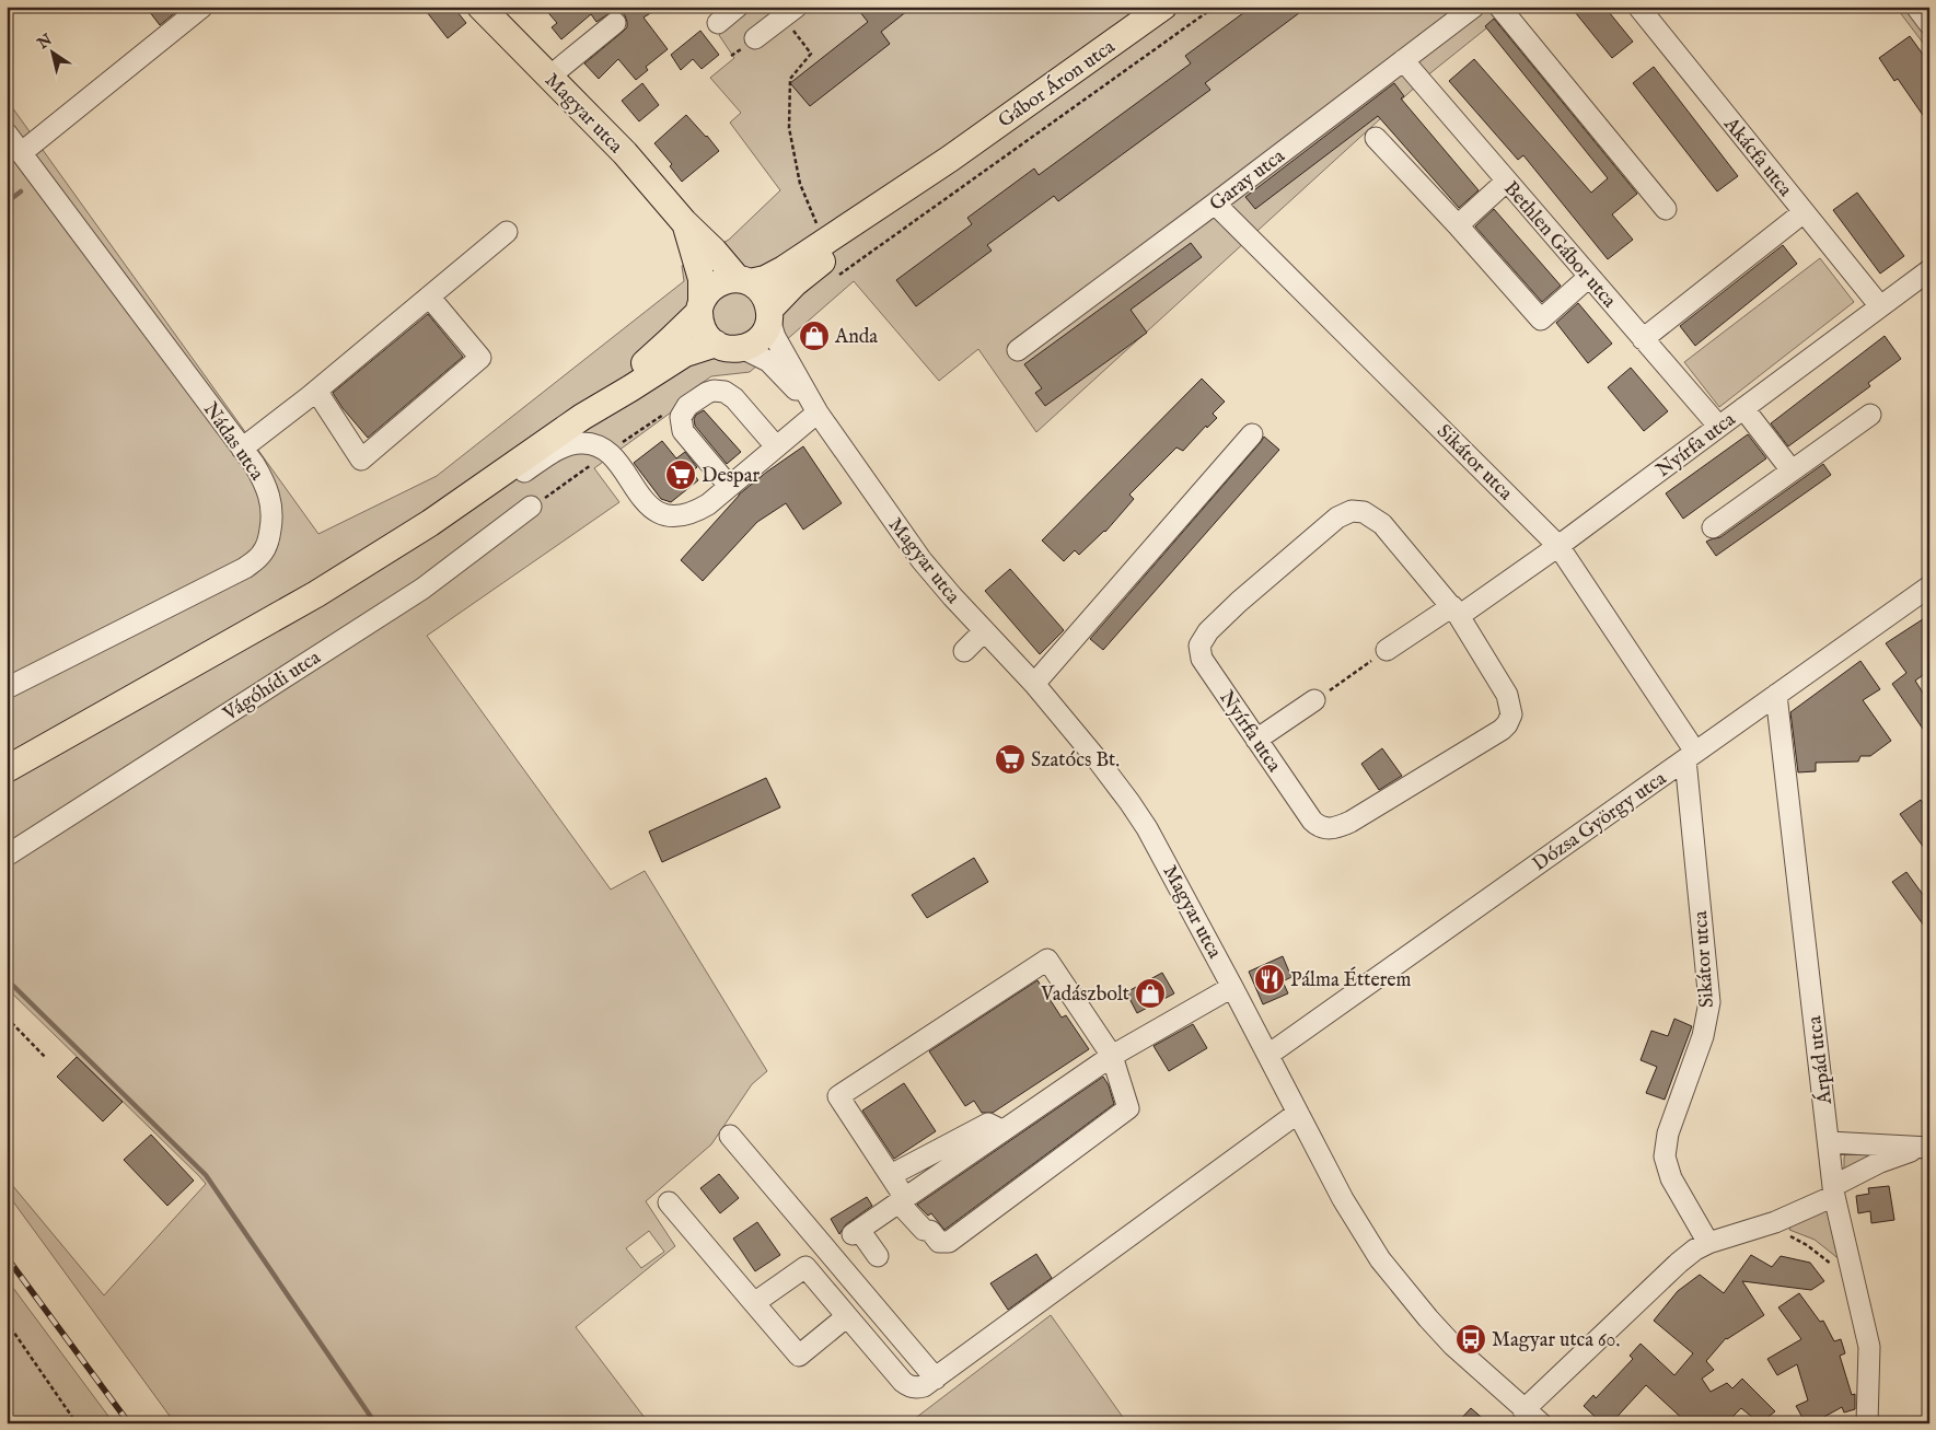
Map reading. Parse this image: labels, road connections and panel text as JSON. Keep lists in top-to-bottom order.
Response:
{
  "streets": {
    "main road": ["Gábor Áron utca", "Magyar utca"],
    "street": [
      "Akácfa utca",
      "Garay utca",
      "Bethlen Gábor utca",
      "Nádas utca",
      "Nyírfa utca",
      "Sikátor utca",
      "Vágóhídi utca",
      "Dózsa György utca",
      "Árpád utca"
    ]
  },
  "crossings": [
    ["Gábor Áron utca", "Magyar utca"],
    ["Magyar utca", "Dózsa György utca"],
    ["Akácfa utca", "Nyírfa utca"],
    ["Garay utca", "Bethlen Gábor utca"],
    ["Garay utca", "Sikátor utca"],
    ["Bethlen Gábor utca", "Nyírfa utca"],
    ["Nyírfa utca", "Sikátor utca"],
    ["Sikátor utca", "Dózsa György utca"],
    ["Dózsa György utca", "Árpád utca"]
  ],
  "places": {
    "shop": ["Anda", "Vadászbolt"],
    "supermarket": ["Despar", "Szatócs Bt."],
    "restaurant": ["Pálma Étterem"],
    "bus stop": ["Magyar utca 60."]
  },
  "north": "top left"
}
